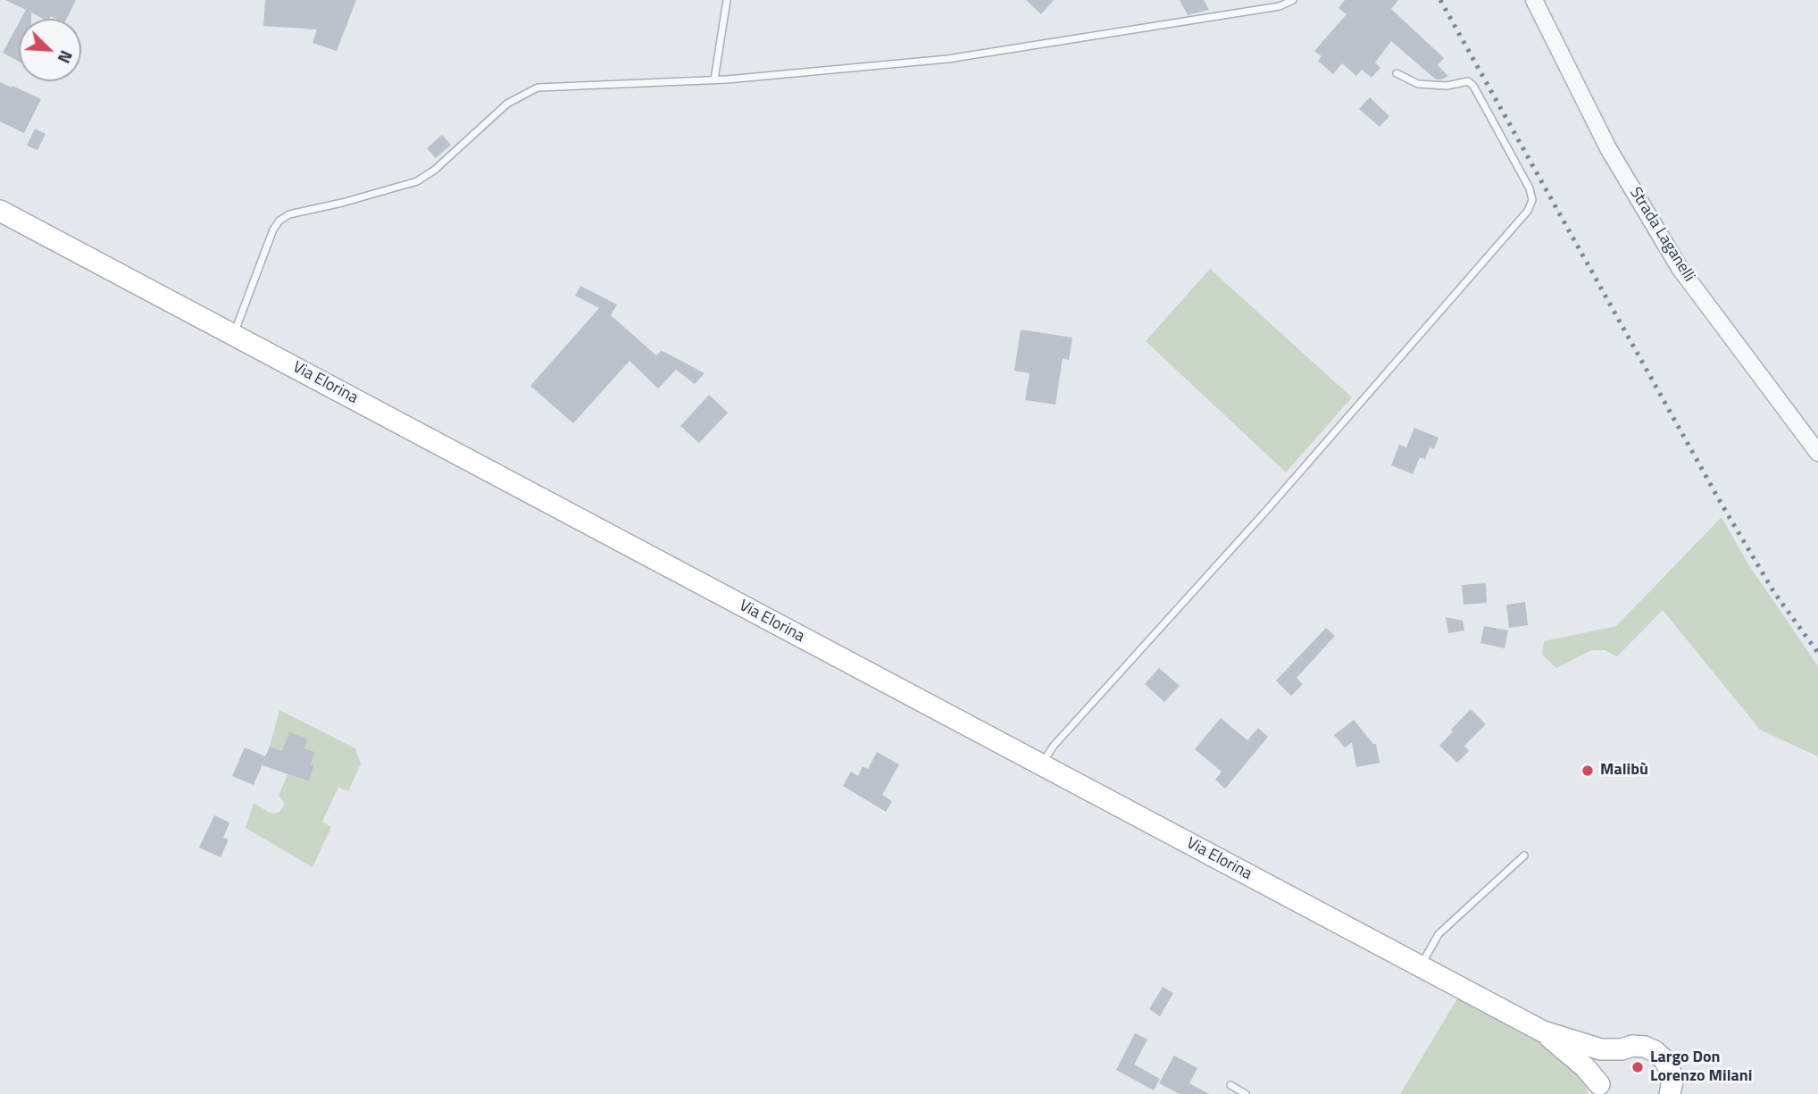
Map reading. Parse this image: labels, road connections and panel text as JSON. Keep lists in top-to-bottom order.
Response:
{
  "streets": {
    "main road": ["Via Elorina"],
    "street": ["Strada Laganelli"]
  },
  "places": ["Malibù", "Largo Don Lorenzo Milani"],
  "north": "bottom right"
}
